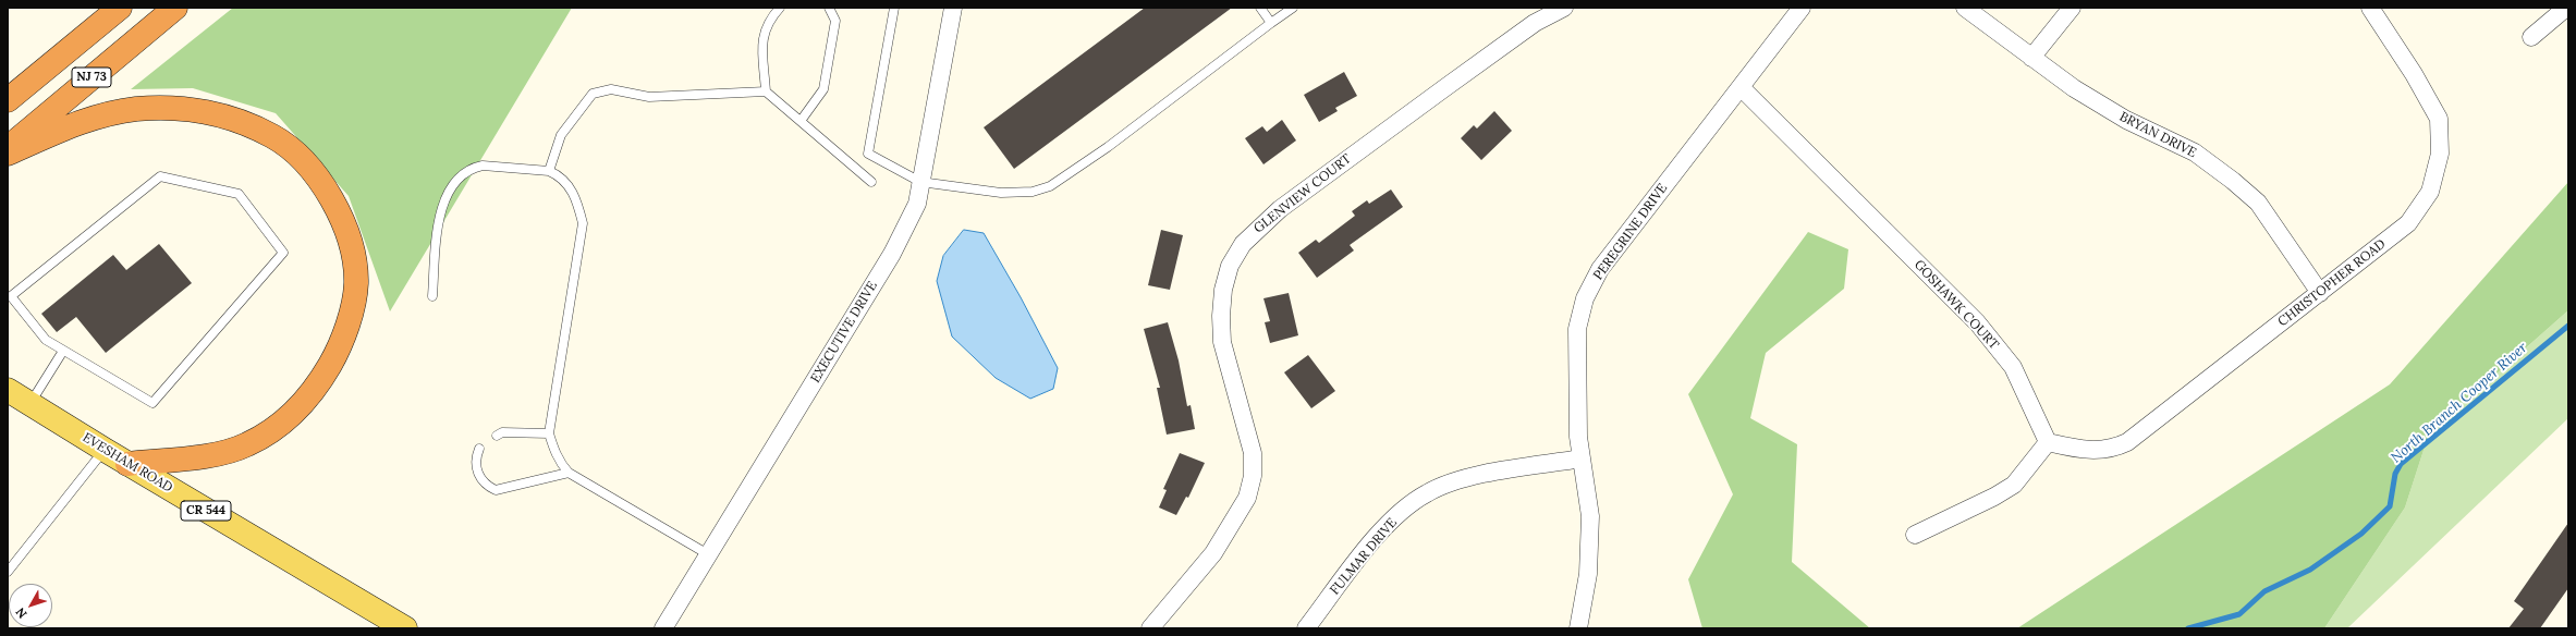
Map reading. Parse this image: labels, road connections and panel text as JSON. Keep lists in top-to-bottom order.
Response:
{
  "streets": {
    "highway": ["NJ 73"],
    "main road": ["EVESHAM ROAD", "CR 544"],
    "street": [
      "BRYAN DRIVE",
      "GLENVIEW COURT",
      "PEREGRINE DRIVE",
      "CHRISTOPHER ROAD",
      "GOSHAWK COURT",
      "EXECUTIVE DRIVE",
      "FULMAR DRIVE"
    ]
  },
  "crossings": [
    ["BRYAN DRIVE", "CHRISTOPHER ROAD"],
    ["PEREGRINE DRIVE", "GOSHAWK COURT"],
    ["PEREGRINE DRIVE", "FULMAR DRIVE"],
    ["CHRISTOPHER ROAD", "GOSHAWK COURT"]
  ],
  "water": ["North Branch Cooper River"],
  "north": "bottom left"
}
